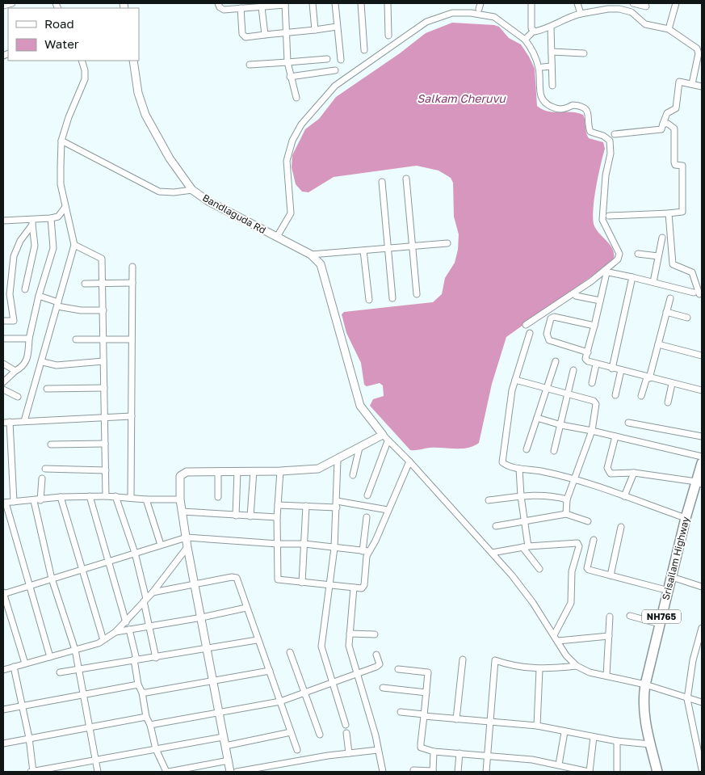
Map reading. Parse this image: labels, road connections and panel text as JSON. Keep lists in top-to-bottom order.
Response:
{
  "streets": {
    "highway": ["Srisailam Highway", "NH765"],
    "street": ["Bandlaguda Rd"]
  },
  "water": ["Salkam Cheruvu"],
  "legend": ["Road", "Water"]
}
